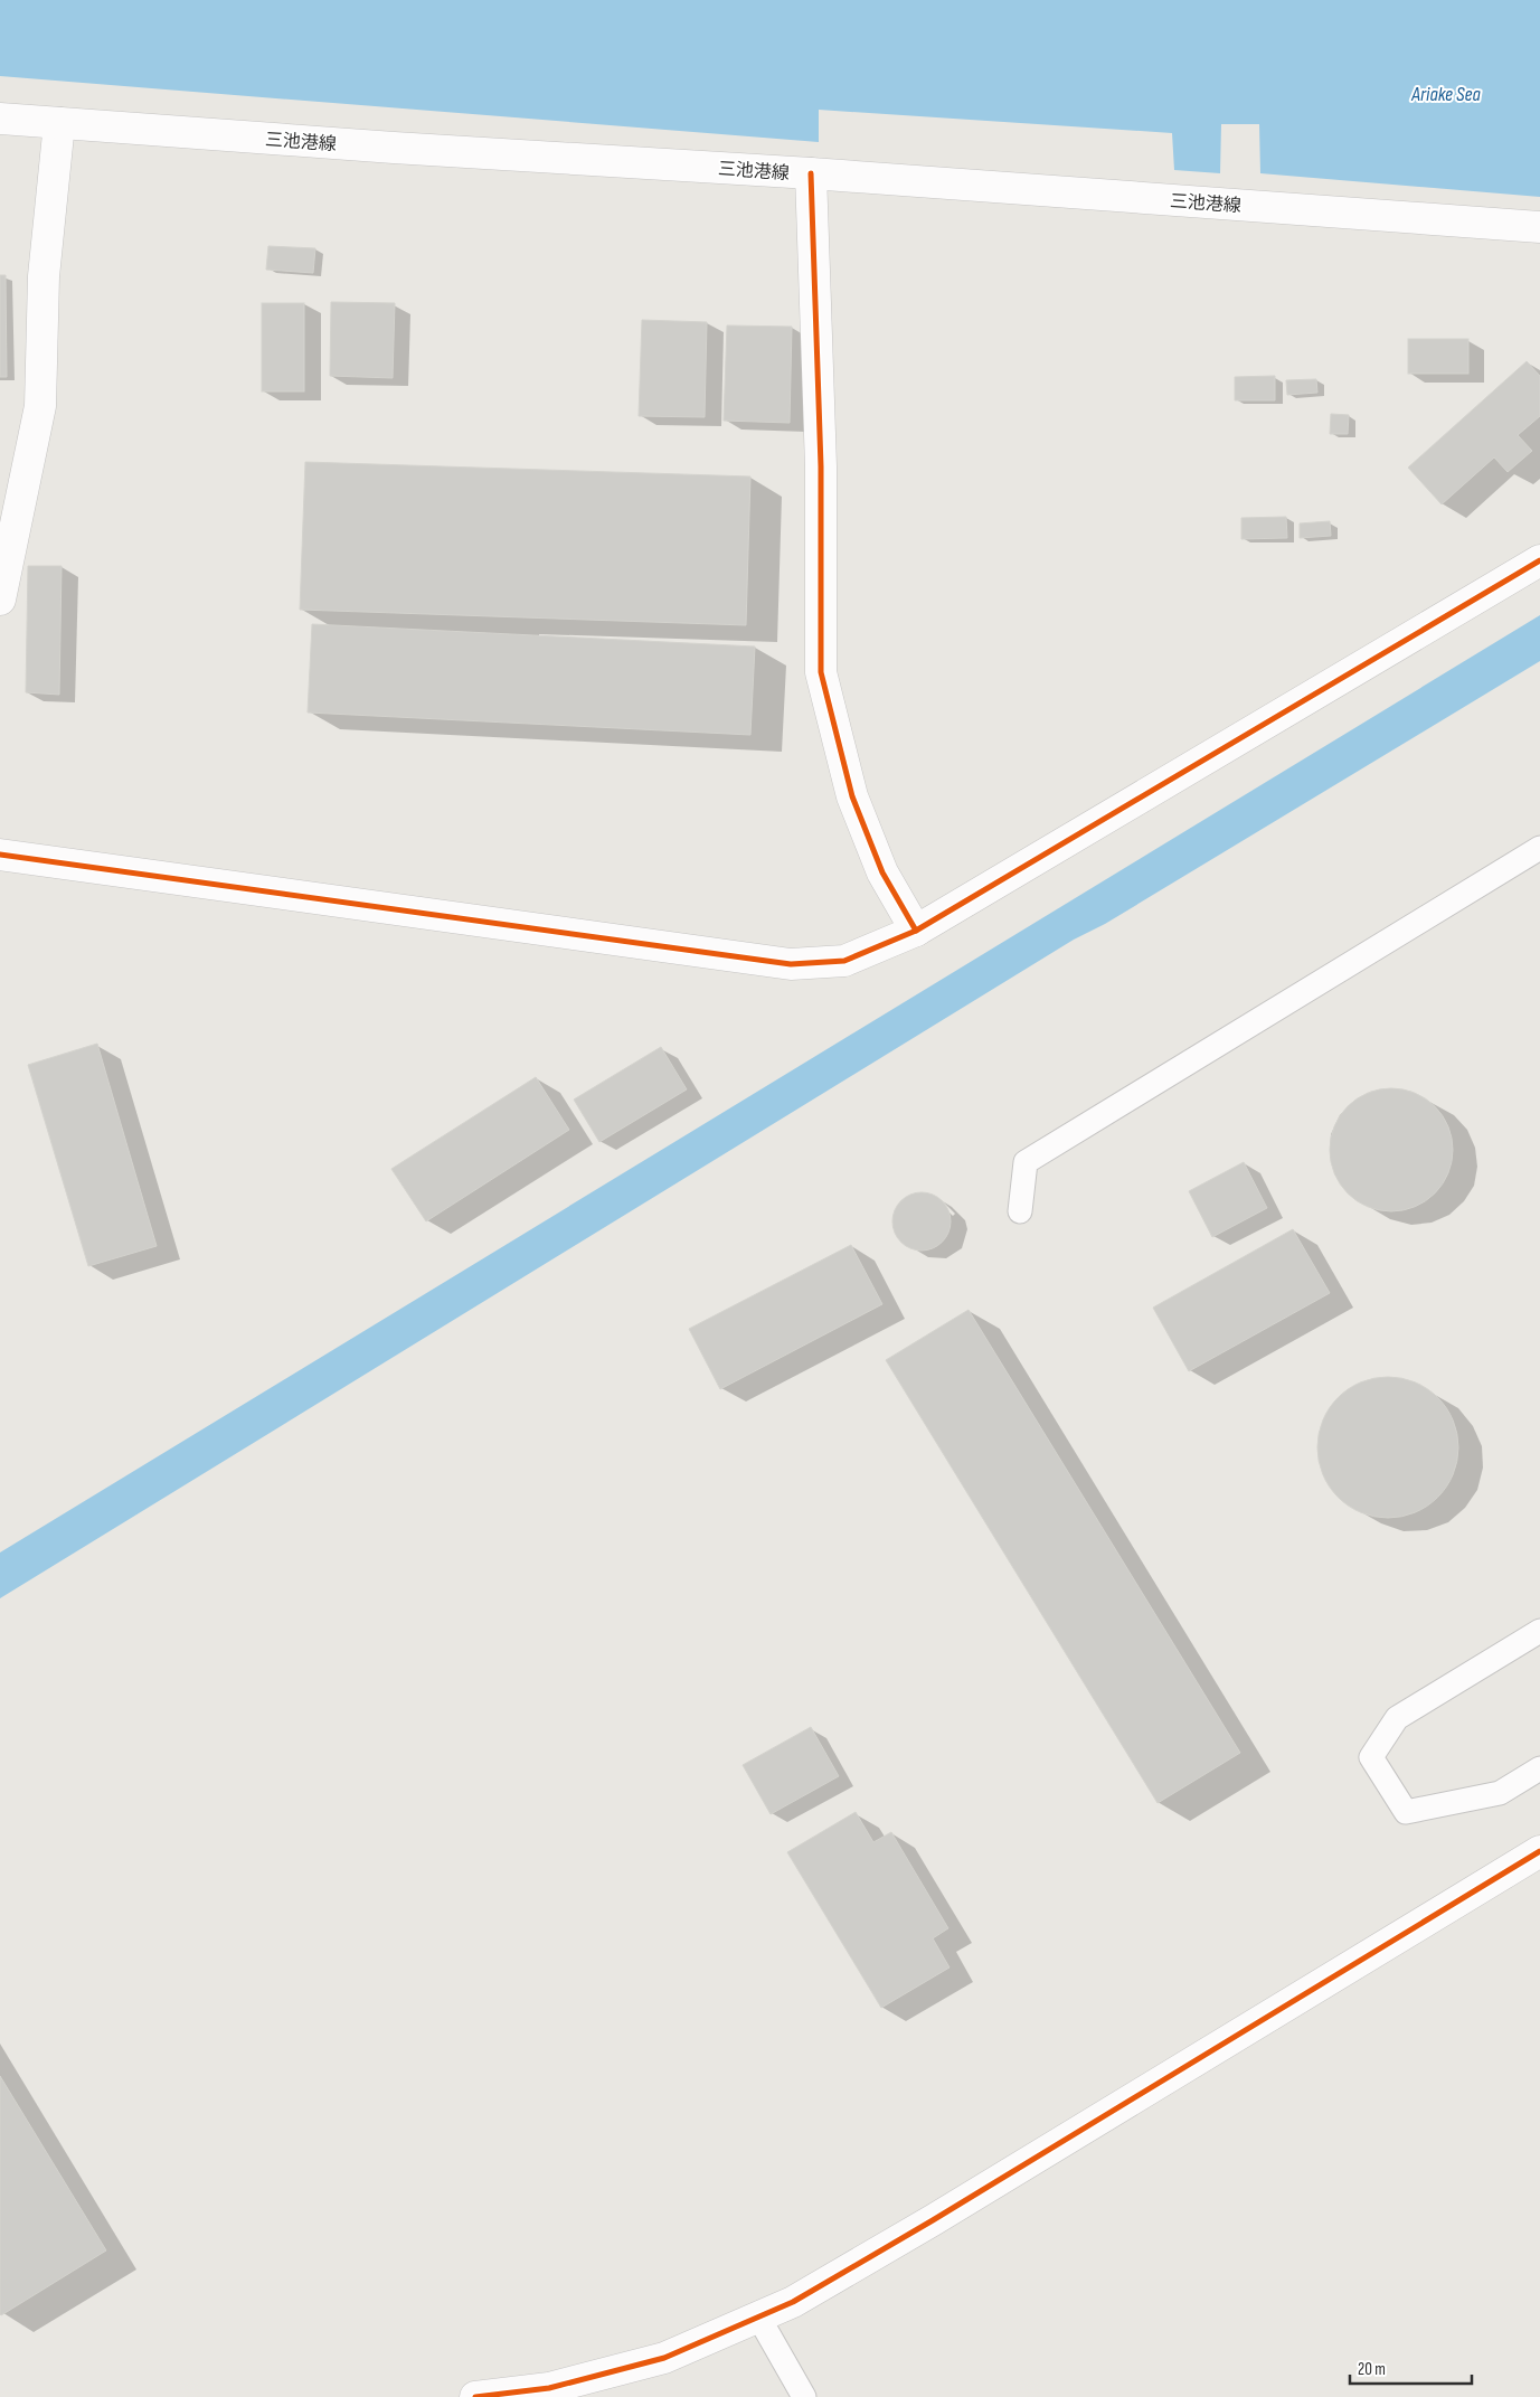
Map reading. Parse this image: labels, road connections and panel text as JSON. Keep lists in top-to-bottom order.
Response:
{
  "streets": {
    "street": ["三池港線"]
  },
  "water": ["Ariake Sea"],
  "scale_bar": "20 m"
}
